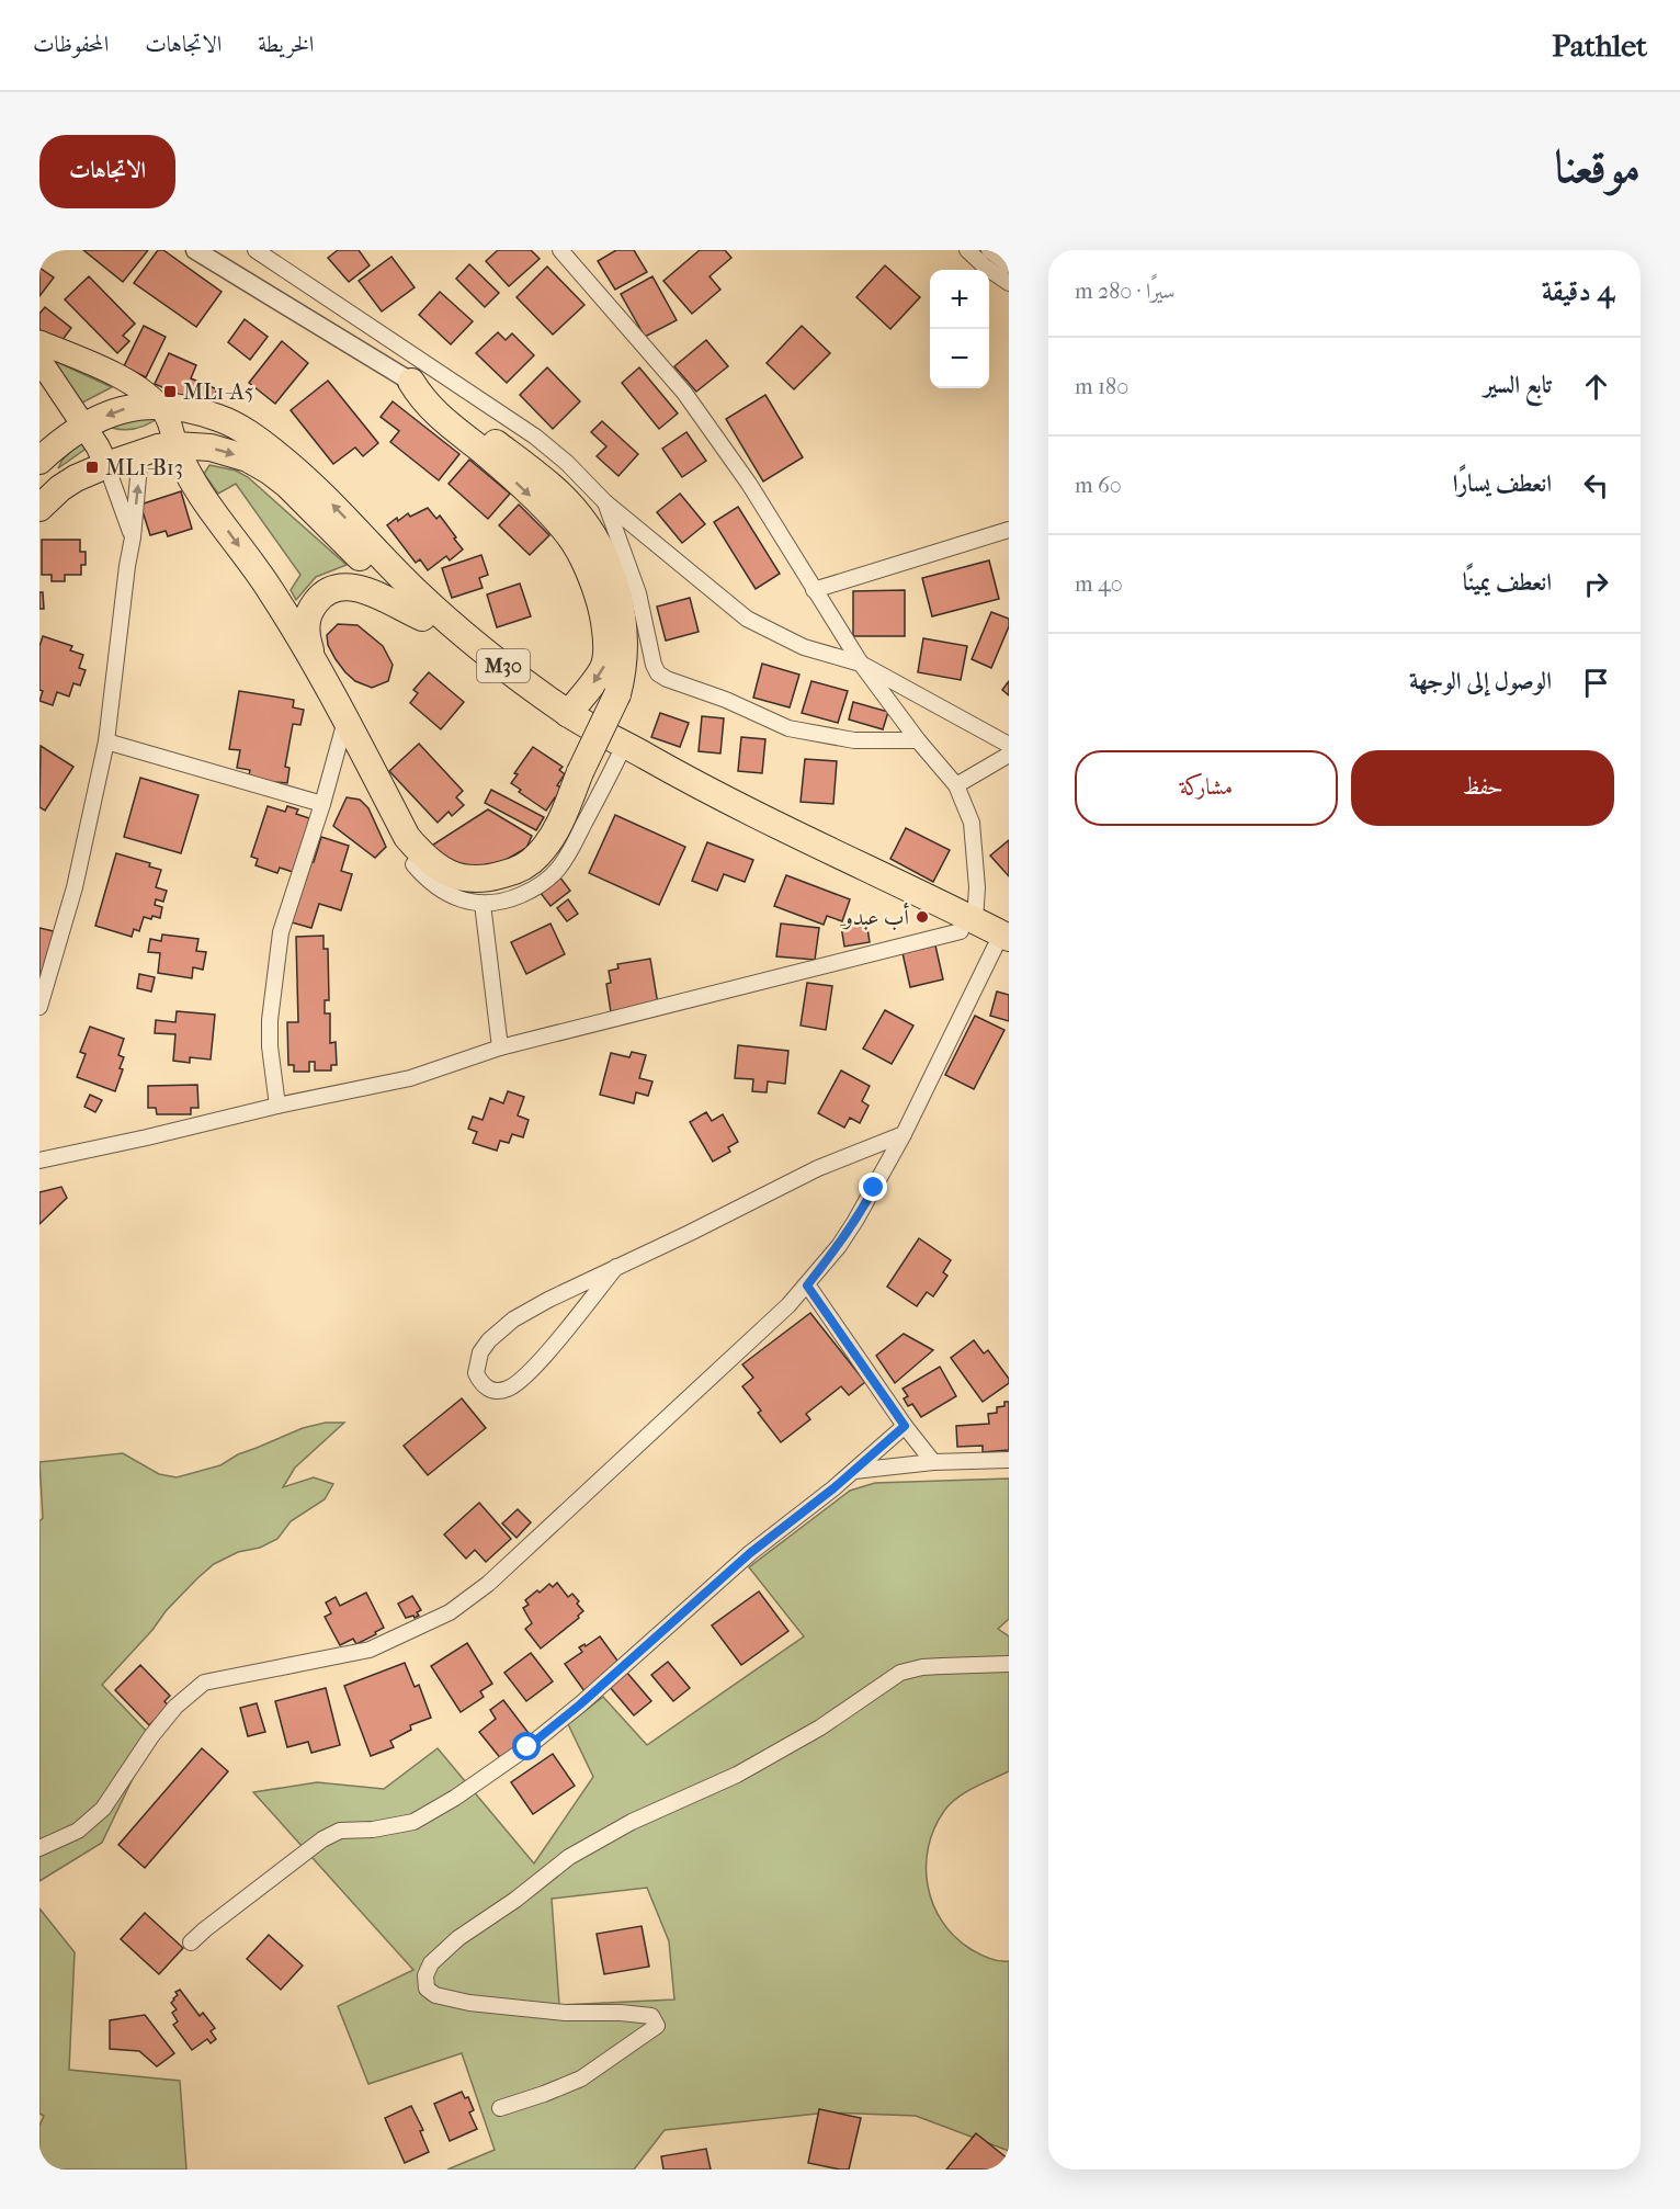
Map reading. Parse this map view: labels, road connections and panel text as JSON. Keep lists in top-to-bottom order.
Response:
{
  "streets": {
    "highway": ["M30"]
  },
  "places": {
    "transit": ["ML1-A5", "ML1-B13"],
    "other": ["أب عبدو"]
  },
  "page": {
    "header": "Pathlet",
    "nav": ["الخريطة", "الاتجاهات", "المحفوظات"],
    "title": "موقعنا",
    "buttons": [
      "الاتجاهات",
      ["حفظ", "مشاركة"]
    ],
    "heading": ["4 دقيقة", "سيرًا · 280 m"],
    "map_buttons": ["+", "−"],
    "list": [
      ["تابع السير", "180 m"],
      ["انعطف يسارًا", "60 m"],
      ["انعطف يمينًا", "40 m"],
      "الوصول إلى الوجهة"
    ]
  }
}
